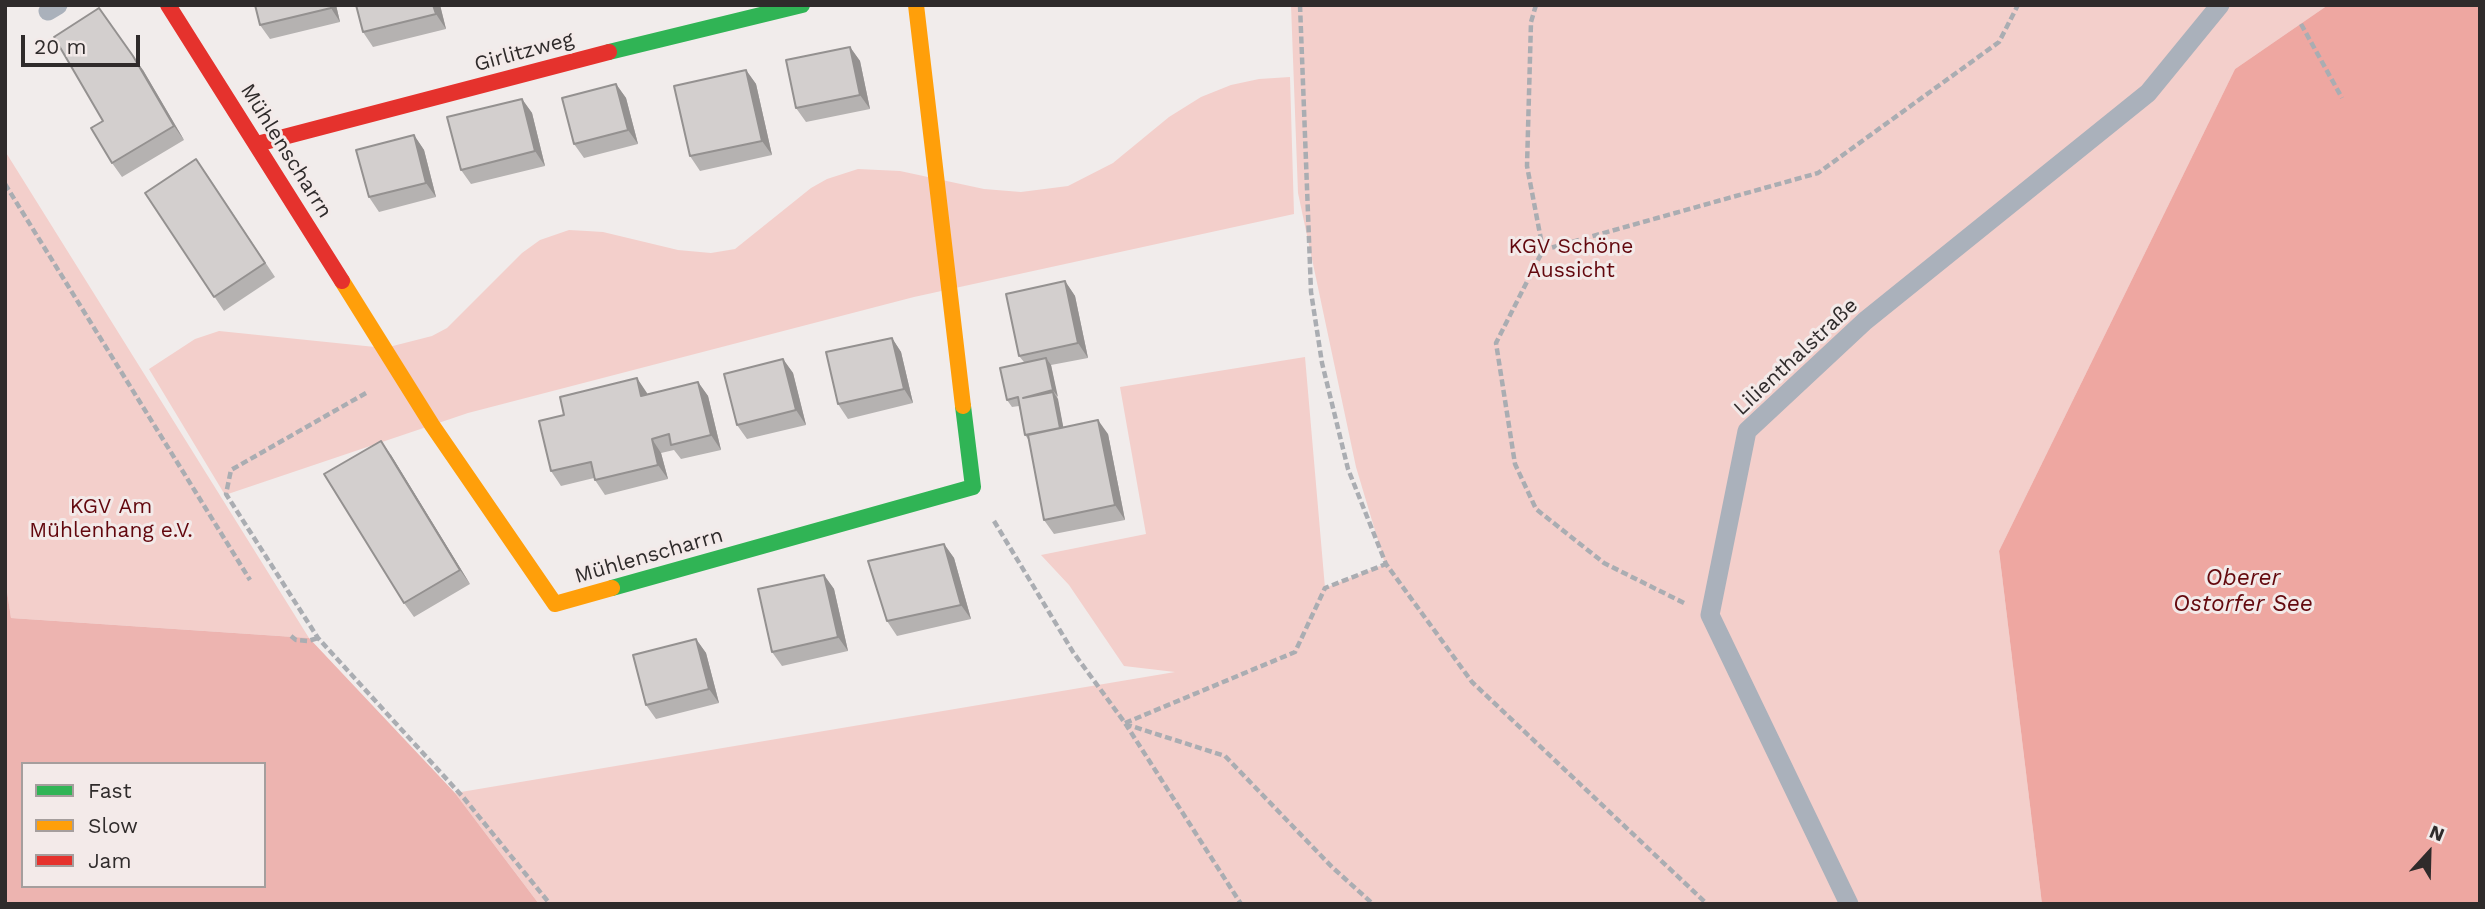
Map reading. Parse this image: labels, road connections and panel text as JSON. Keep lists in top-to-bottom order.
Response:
{
  "streets": {
    "street": ["Girlitzweg", "Mühlenscharrn"],
    "lane": ["Lilienthalstraße"]
  },
  "crossings": [
    ["Girlitzweg", "Mühlenscharrn"]
  ],
  "water": ["Oberer Ostorfer See"],
  "parks": ["KGV Schöne Aussicht", "KGV Am Mühlenhang e.V."],
  "legend": ["Fast", "Slow", "Jam"],
  "scale_bar": "20 m",
  "north": "top"
}
